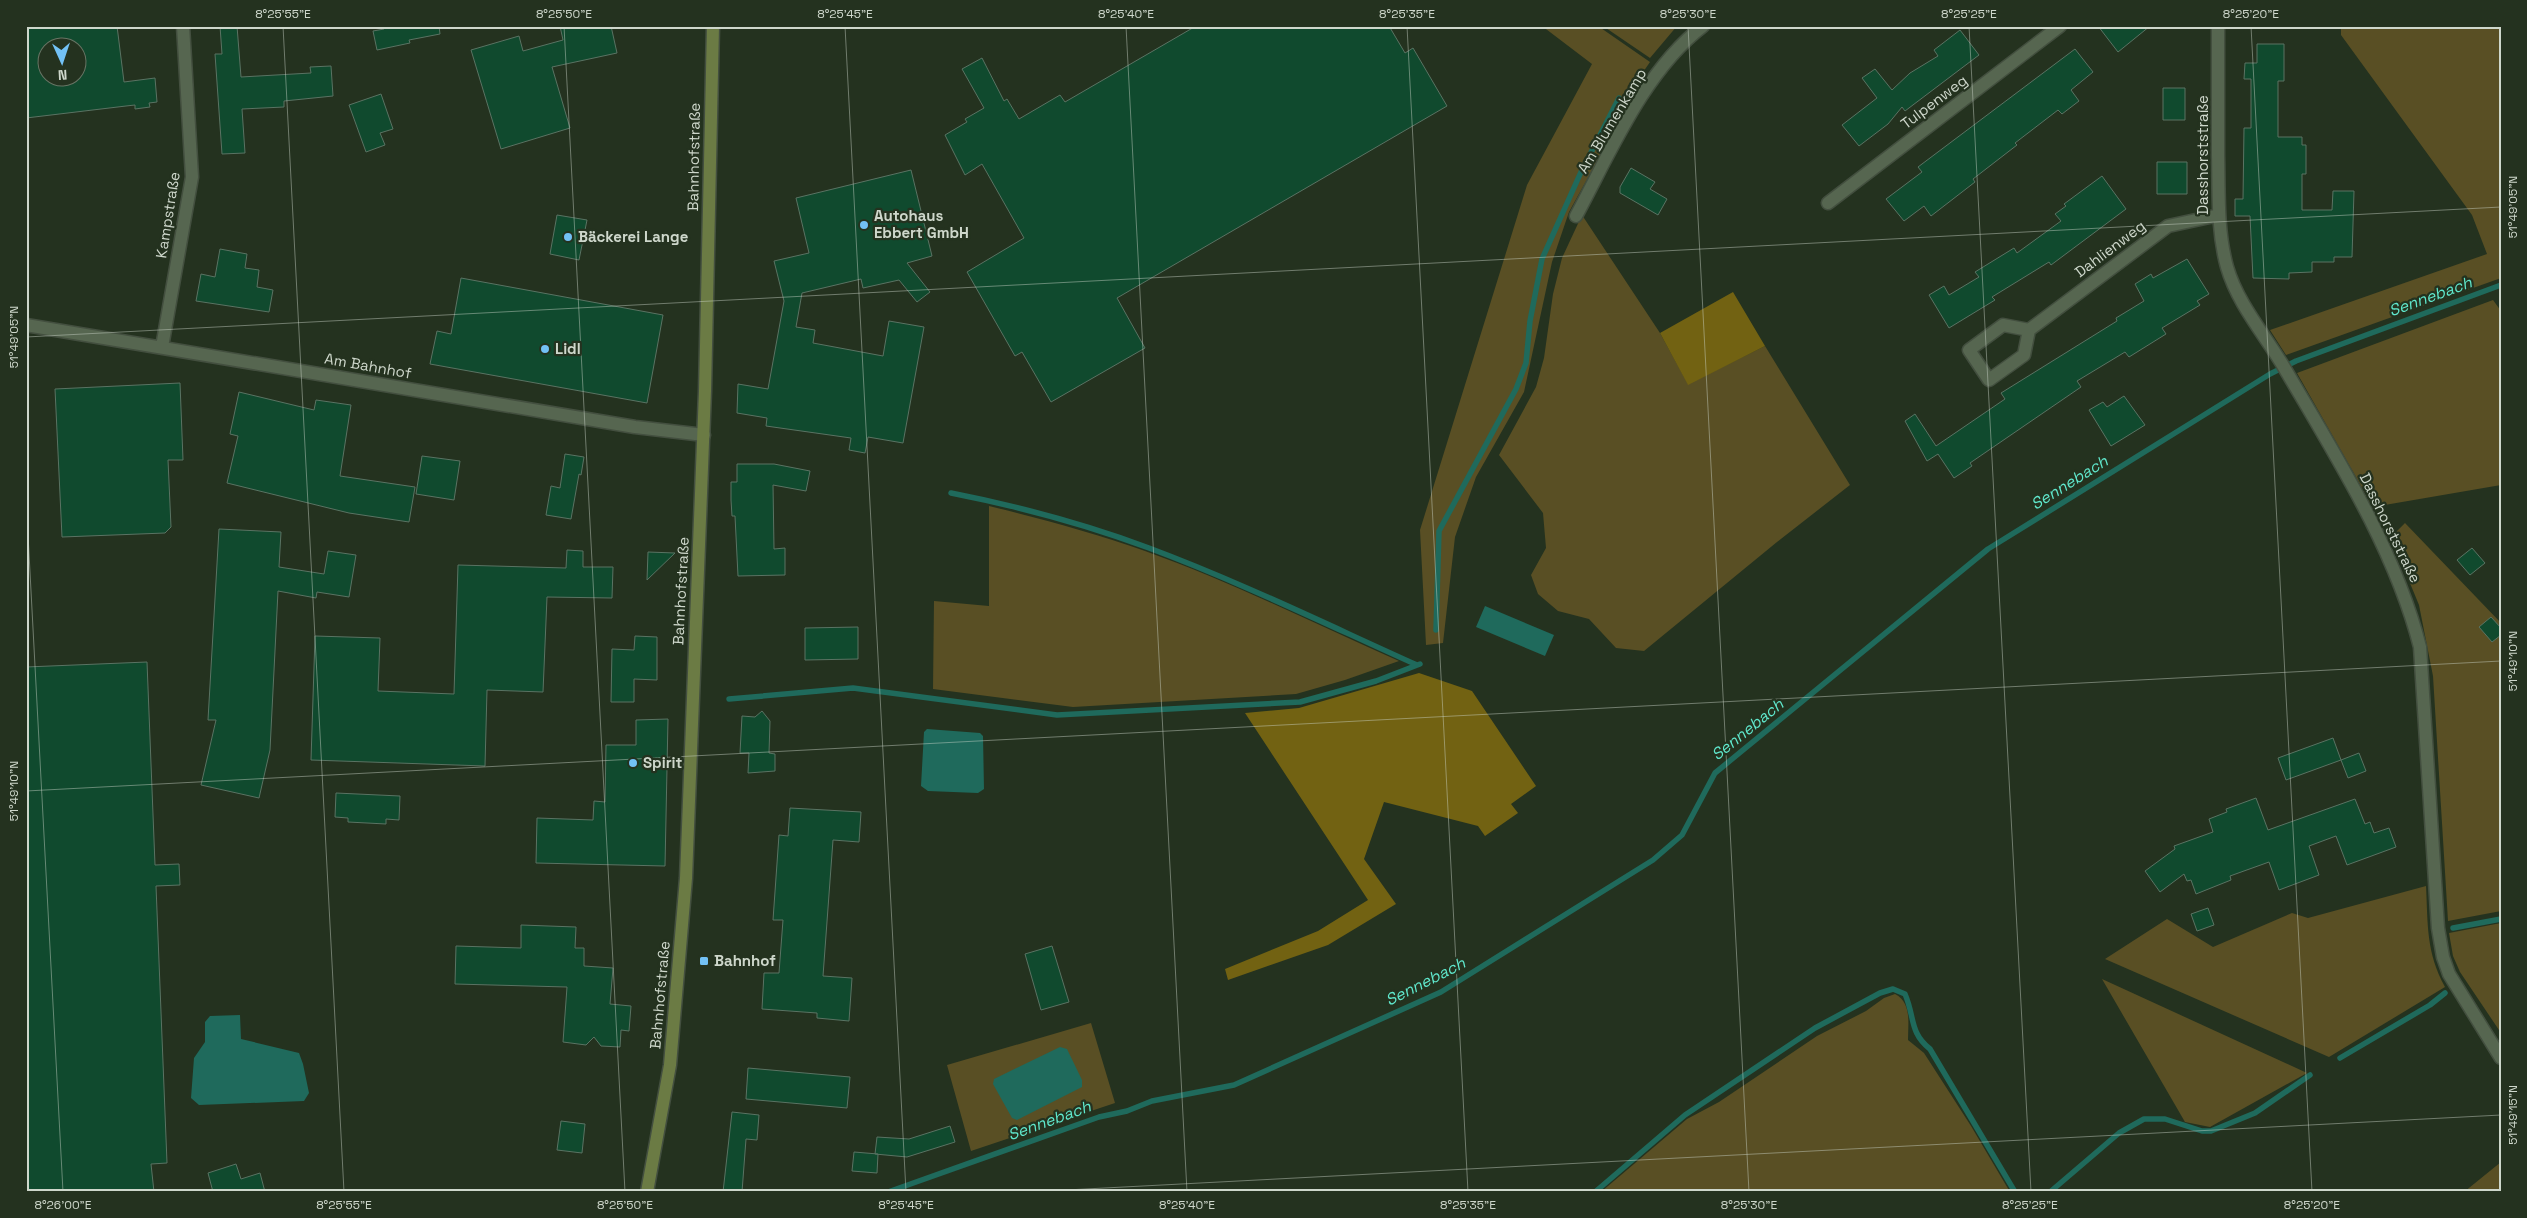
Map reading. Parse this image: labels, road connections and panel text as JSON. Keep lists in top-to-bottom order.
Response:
{
  "streets": {
    "main road": ["Bahnhofstraße"],
    "street": [
      "Tulpenweg",
      "Am Blumenkamp",
      "Dasshorststraße",
      "Kampstraße",
      "Dahlienweg",
      "Am Bahnhof"
    ]
  },
  "crossings": [
    ["Dasshorststraße", "Dahlienweg"],
    ["Bahnhofstraße", "Am Bahnhof"],
    ["Kampstraße", "Am Bahnhof"]
  ],
  "water": ["Sennebach"],
  "places": {
    "other": [
      "Autohaus Ebbert GmbH",
      "Bäckerei Lange",
      "Lidl",
      "Spirit"
    ],
    "transit": ["Bahnhof"]
  },
  "north": "bottom",
  "coordinates": [
    "8°25'55\"E",
    "8°25'50\"E",
    "8°25'45\"E",
    "8°25'40\"E",
    "8°25'35\"E",
    "8°25'30\"E",
    "8°25'25\"E",
    "8°25'20\"E",
    "51°49'05\"N",
    "51°49'10\"N",
    "51°49'15\"N",
    "8°26'00\"E"
  ]
}
